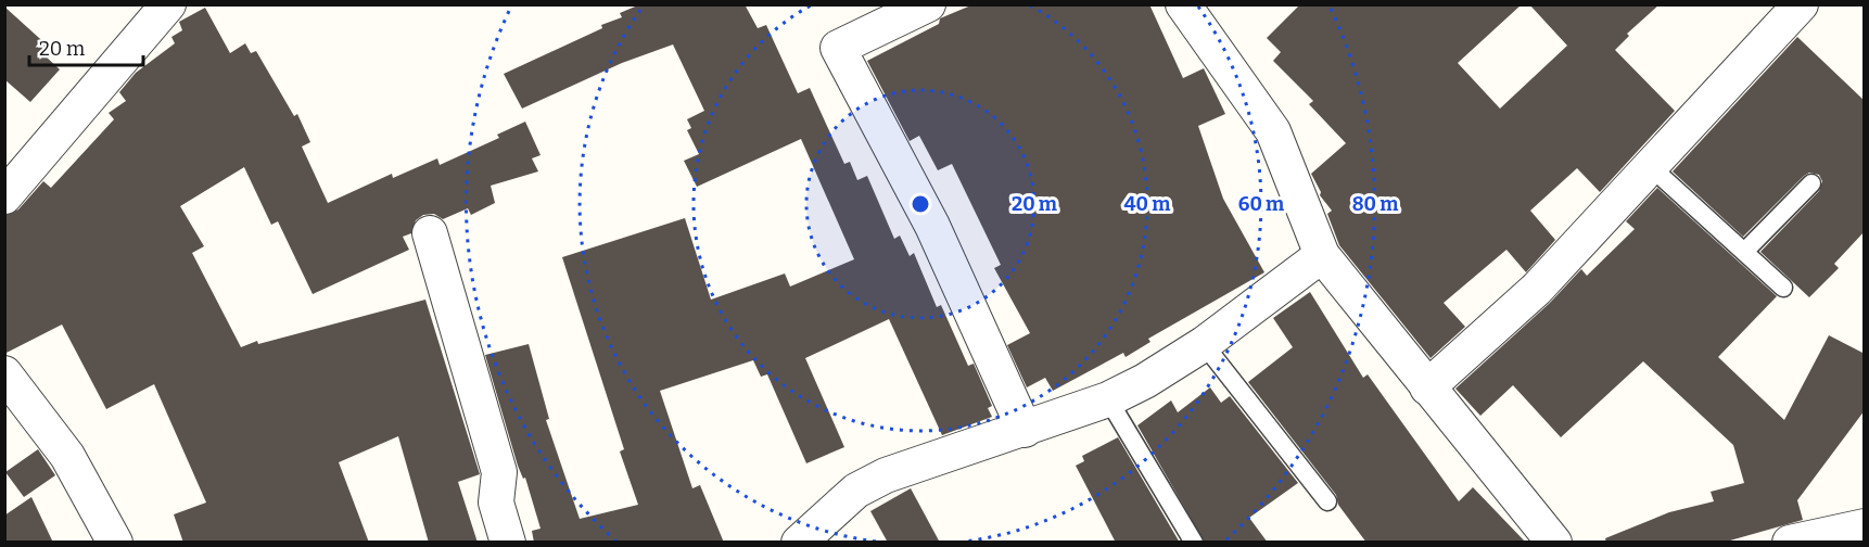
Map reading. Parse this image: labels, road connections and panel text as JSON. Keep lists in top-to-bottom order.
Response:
{
  "scale_bar": "20 m",
  "rings": [
    "20 m",
    "40 m",
    "60 m",
    "80 m"
  ]
}
